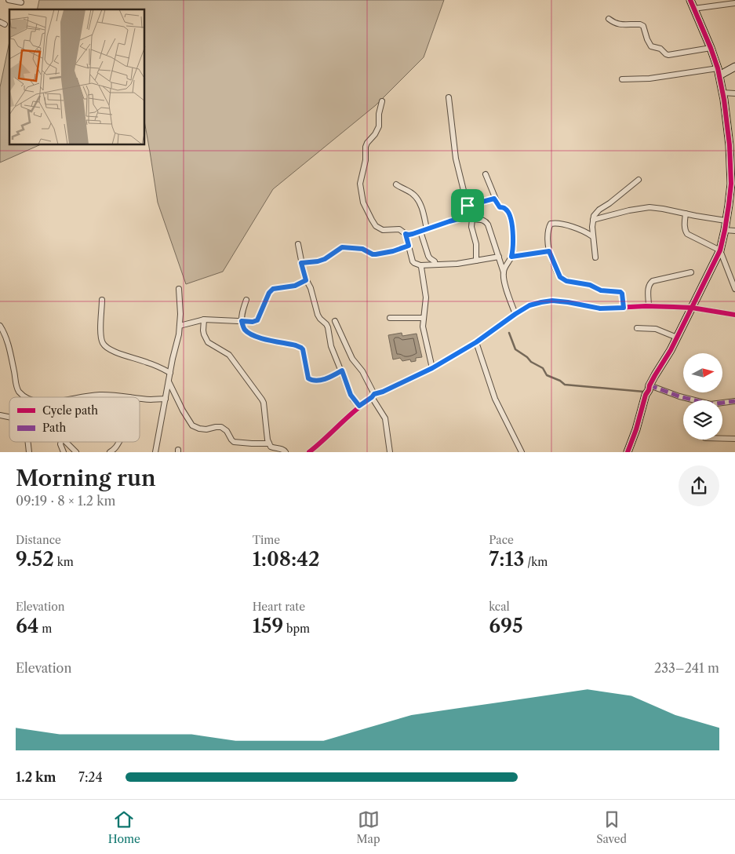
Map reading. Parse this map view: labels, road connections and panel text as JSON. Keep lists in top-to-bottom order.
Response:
{
  "legend": ["Cycle path", "Path"],
  "north": "right",
  "page": {
    "heading": ["Morning run", "09:19 · 8 × 1.2 km"],
    "stats": [
      ["Distance", "9.52 km"],
      ["Time", "1:08:42"],
      ["Pace", "7:13 /km"],
      ["Elevation", "64 m"],
      ["Heart rate", "159 bpm"],
      ["kcal", "695"]
    ],
    "chart": ["Elevation", "233–241 m"],
    "list": [
      {
        "name": "1.2 km",
        "note": "7:24"
      }
    ],
    "tabs": ["Home", "Map", "Saved"]
  }
}
